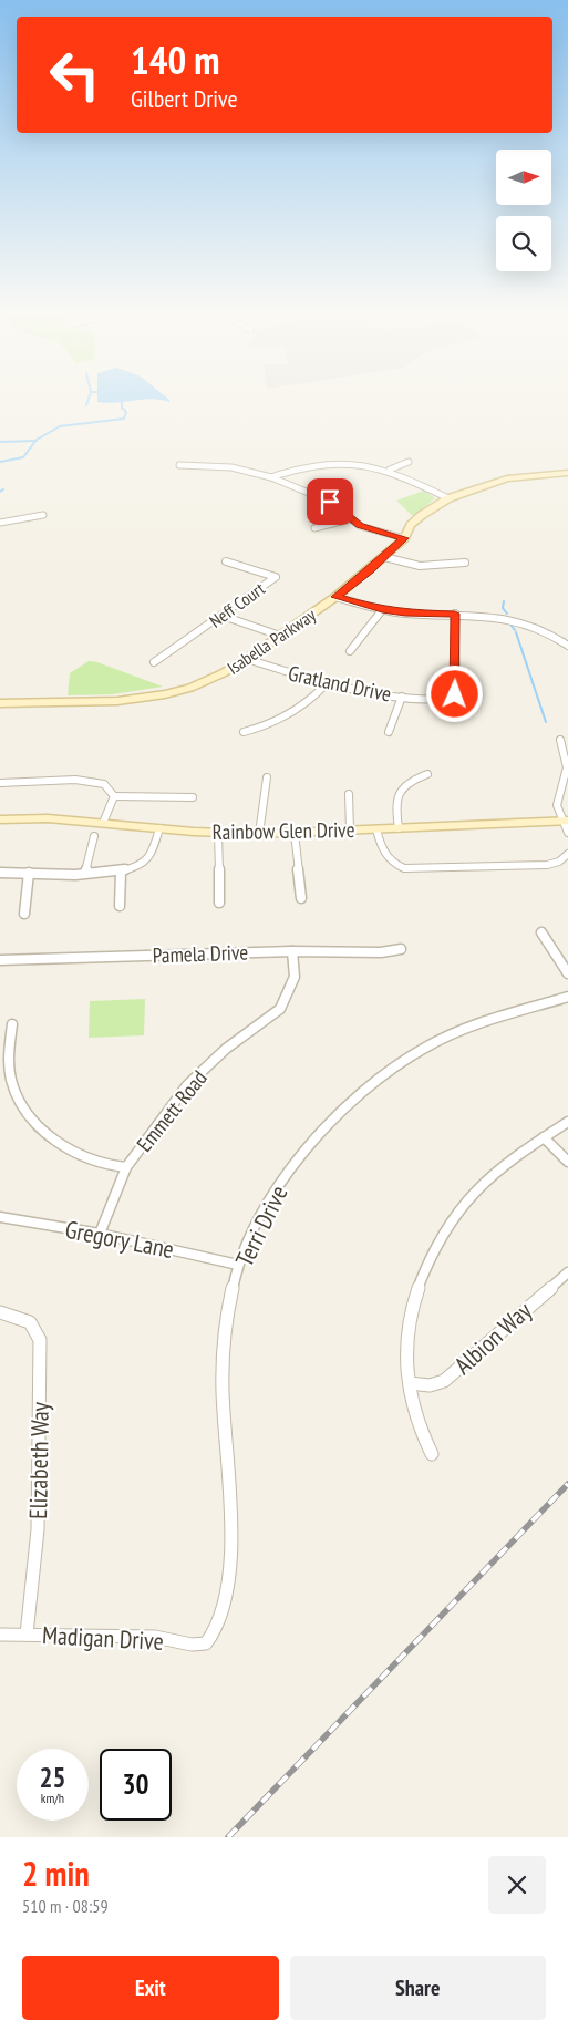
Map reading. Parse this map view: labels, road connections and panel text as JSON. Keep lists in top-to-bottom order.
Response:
{
  "streets": {
    "street": [
      "Neff Court",
      "Isabella Parkway",
      "Gratland Drive",
      "Rainbow Glen Drive",
      "Pamela Drive",
      "Emmett Road",
      "Terri Drive",
      "Gregory Lane",
      "Albion Way",
      "Elizabeth Way",
      "Madigan Drive"
    ]
  },
  "crossings": [
    ["Isabella Parkway", "Gratland Drive"],
    ["Pamela Drive", "Emmett Road"],
    ["Emmett Road", "Gregory Lane"],
    ["Terri Drive", "Gregory Lane"],
    ["Terri Drive", "Madigan Drive"],
    ["Elizabeth Way", "Madigan Drive"]
  ],
  "north": "right",
  "page": {
    "turn": ["140 m", "Gilbert Drive"],
    "speed": "25 km/h",
    "limit": "30",
    "heading": ["2 min", "510 m · 08:59"],
    "buttons": ["Exit", "Share"]
  }
}
